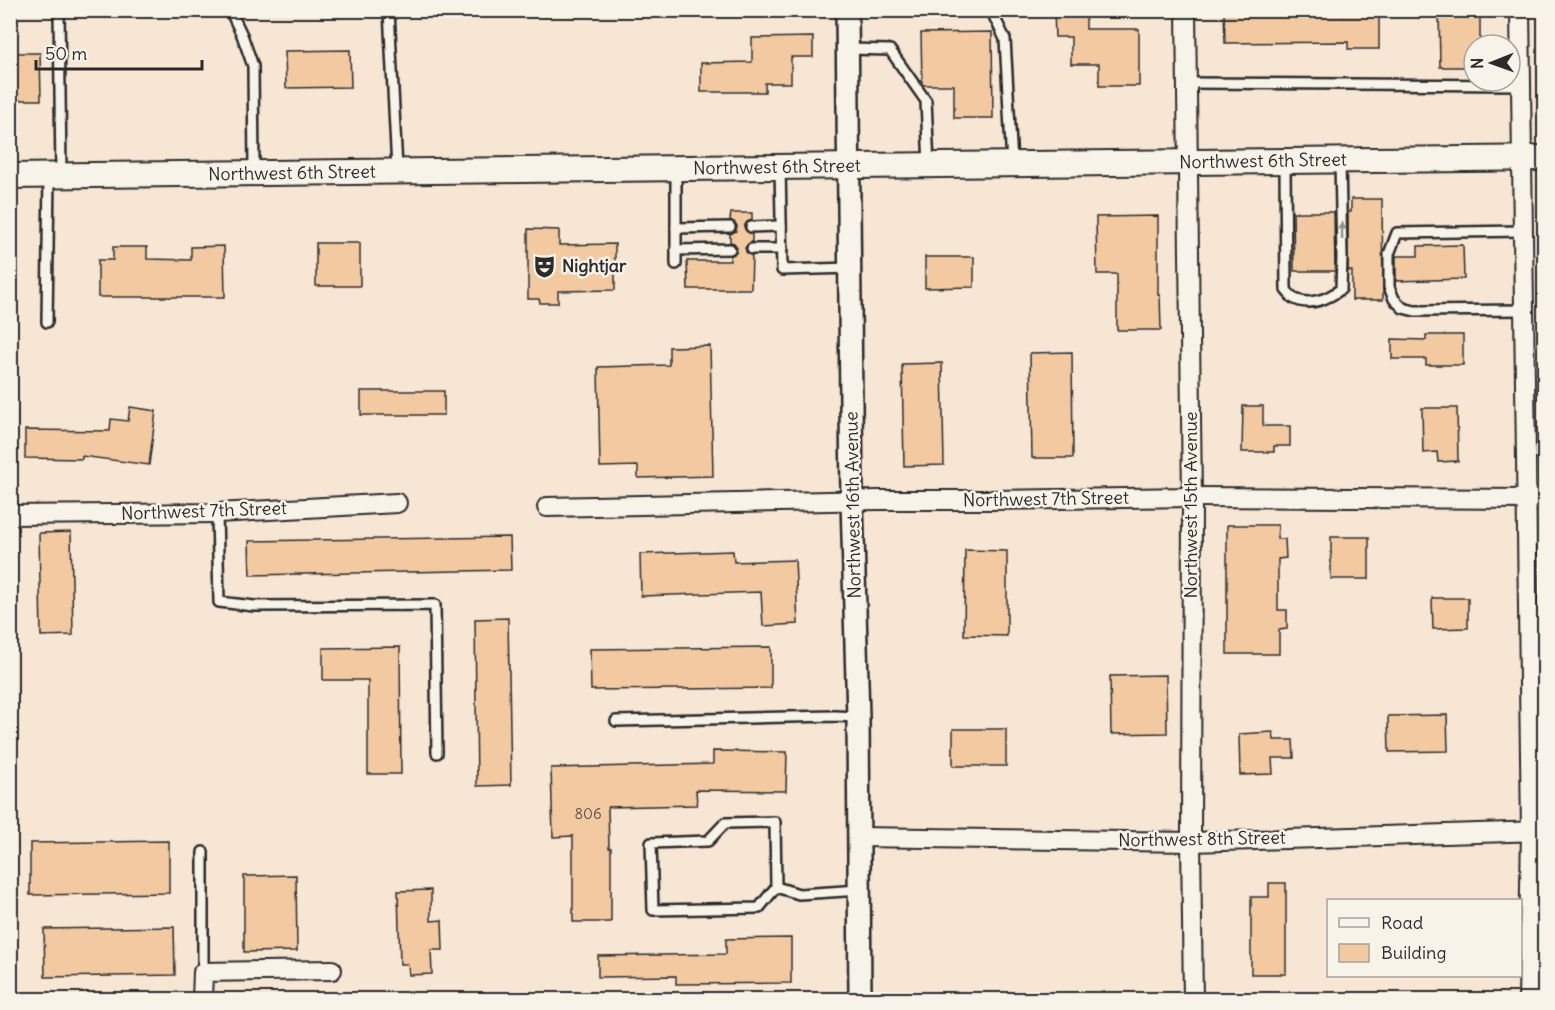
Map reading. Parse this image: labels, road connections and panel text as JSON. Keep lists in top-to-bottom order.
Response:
{
  "streets": {
    "main road": ["Northwest 6th Street"],
    "street": [
      "Northwest 7th Street",
      "Northwest 16th Avenue",
      "Northwest 15th Avenue",
      "Northwest 8th Street"
    ]
  },
  "crossings": [
    ["Northwest 6th Street", "Northwest 16th Avenue"],
    ["Northwest 6th Street", "Northwest 15th Avenue"],
    ["Northwest 7th Street", "Northwest 16th Avenue"],
    ["Northwest 7th Street", "Northwest 15th Avenue"],
    ["Northwest 16th Avenue", "Northwest 8th Street"],
    ["Northwest 15th Avenue", "Northwest 8th Street"]
  ],
  "places": {
    "theatre": ["Nightjar"]
  },
  "house_numbers": ["806"],
  "legend": ["Road", "Building"],
  "scale_bar": "50 m",
  "north": "left"
}
